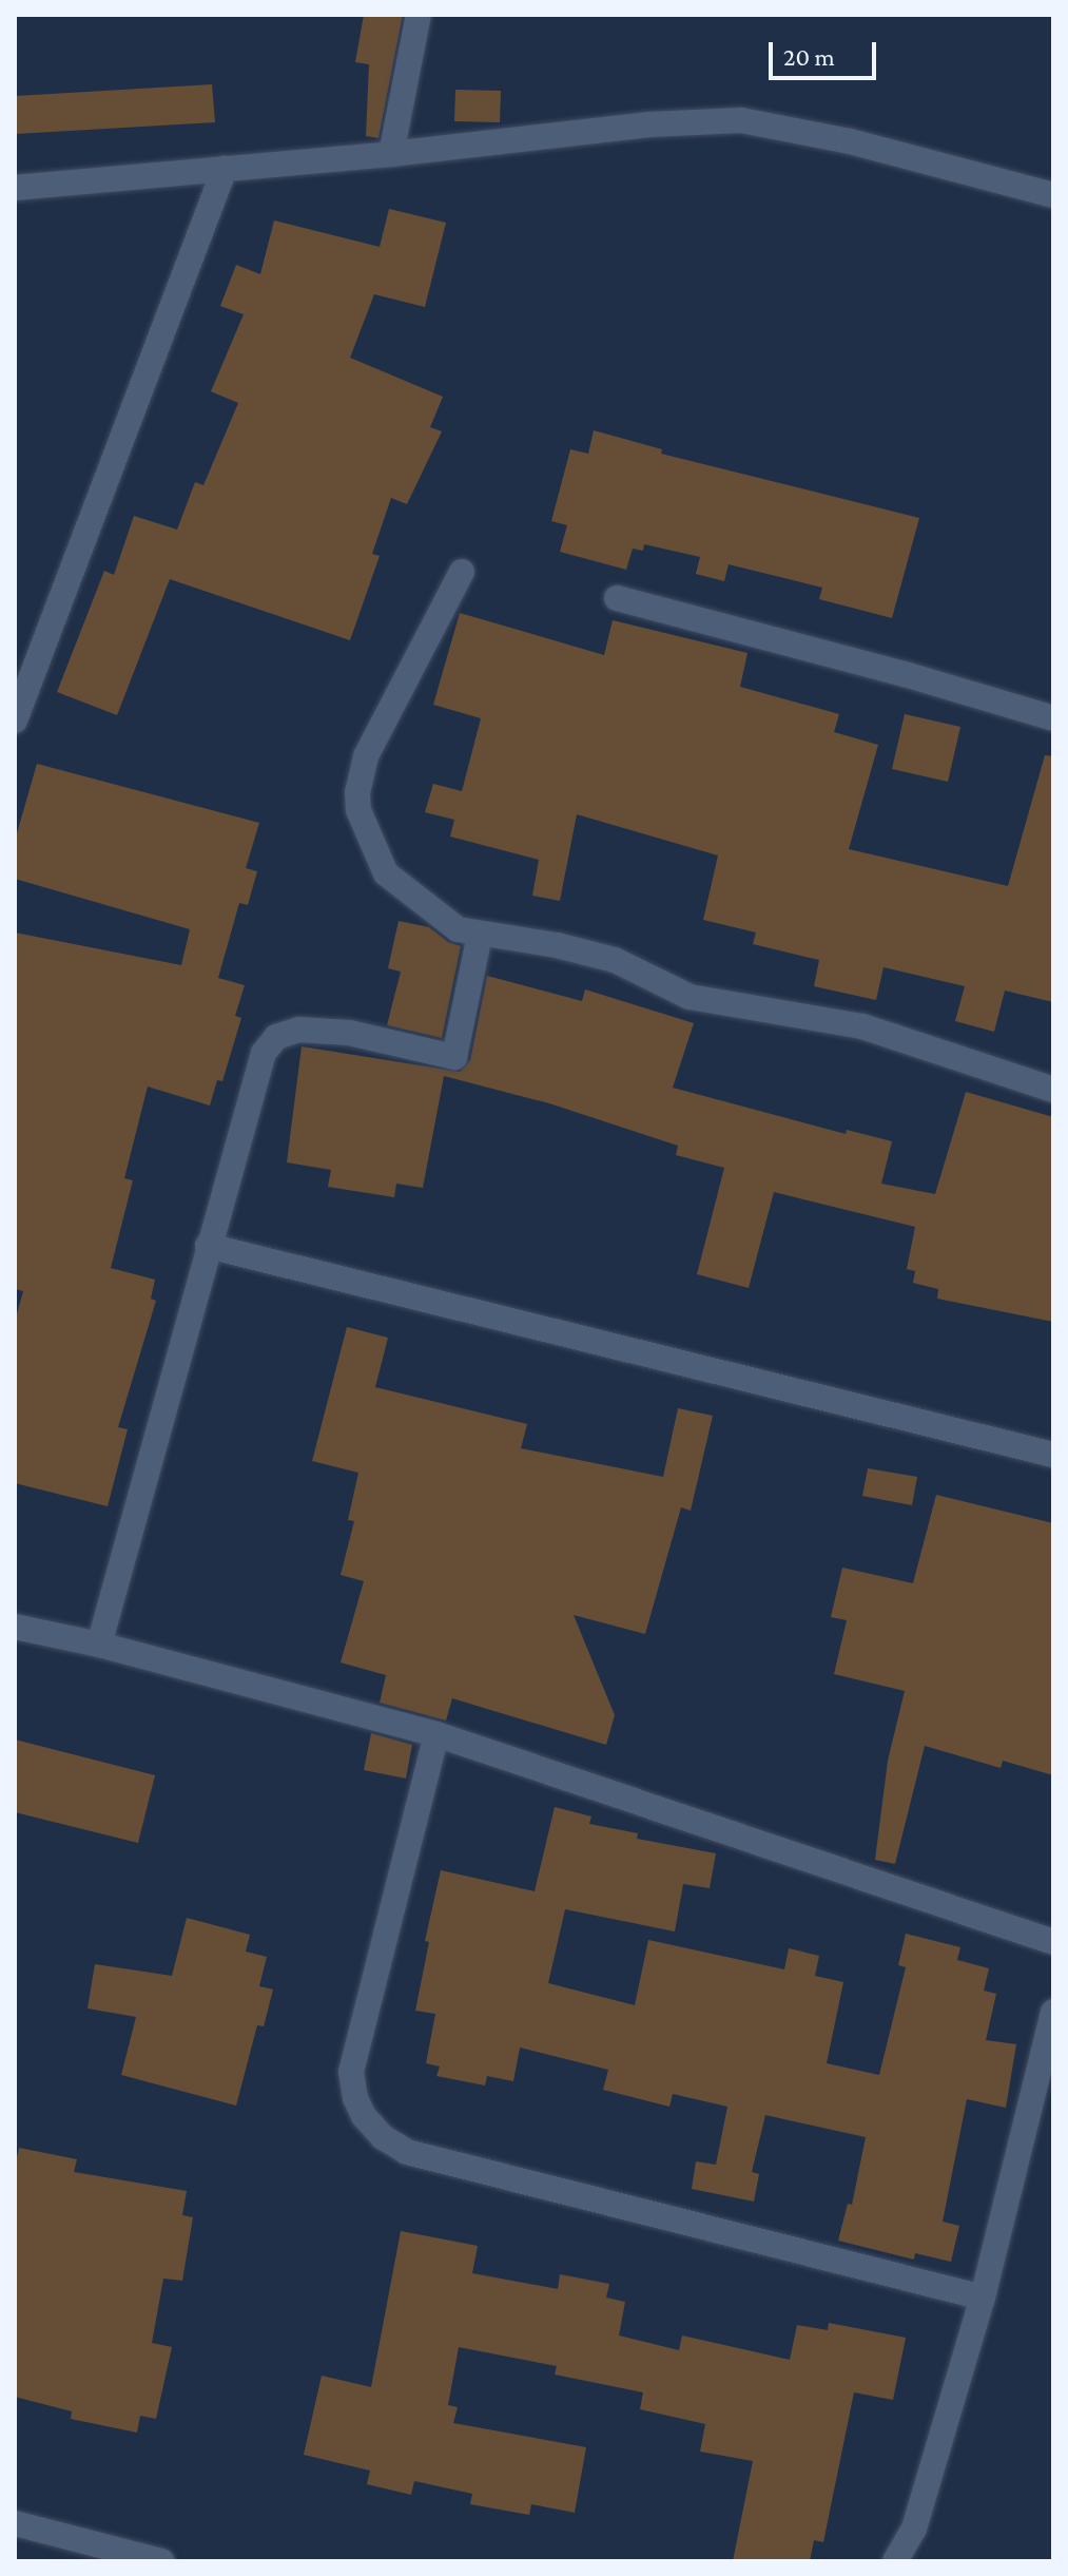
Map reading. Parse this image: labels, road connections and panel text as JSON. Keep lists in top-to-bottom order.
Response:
{
  "scale_bar": "20 m"
}
